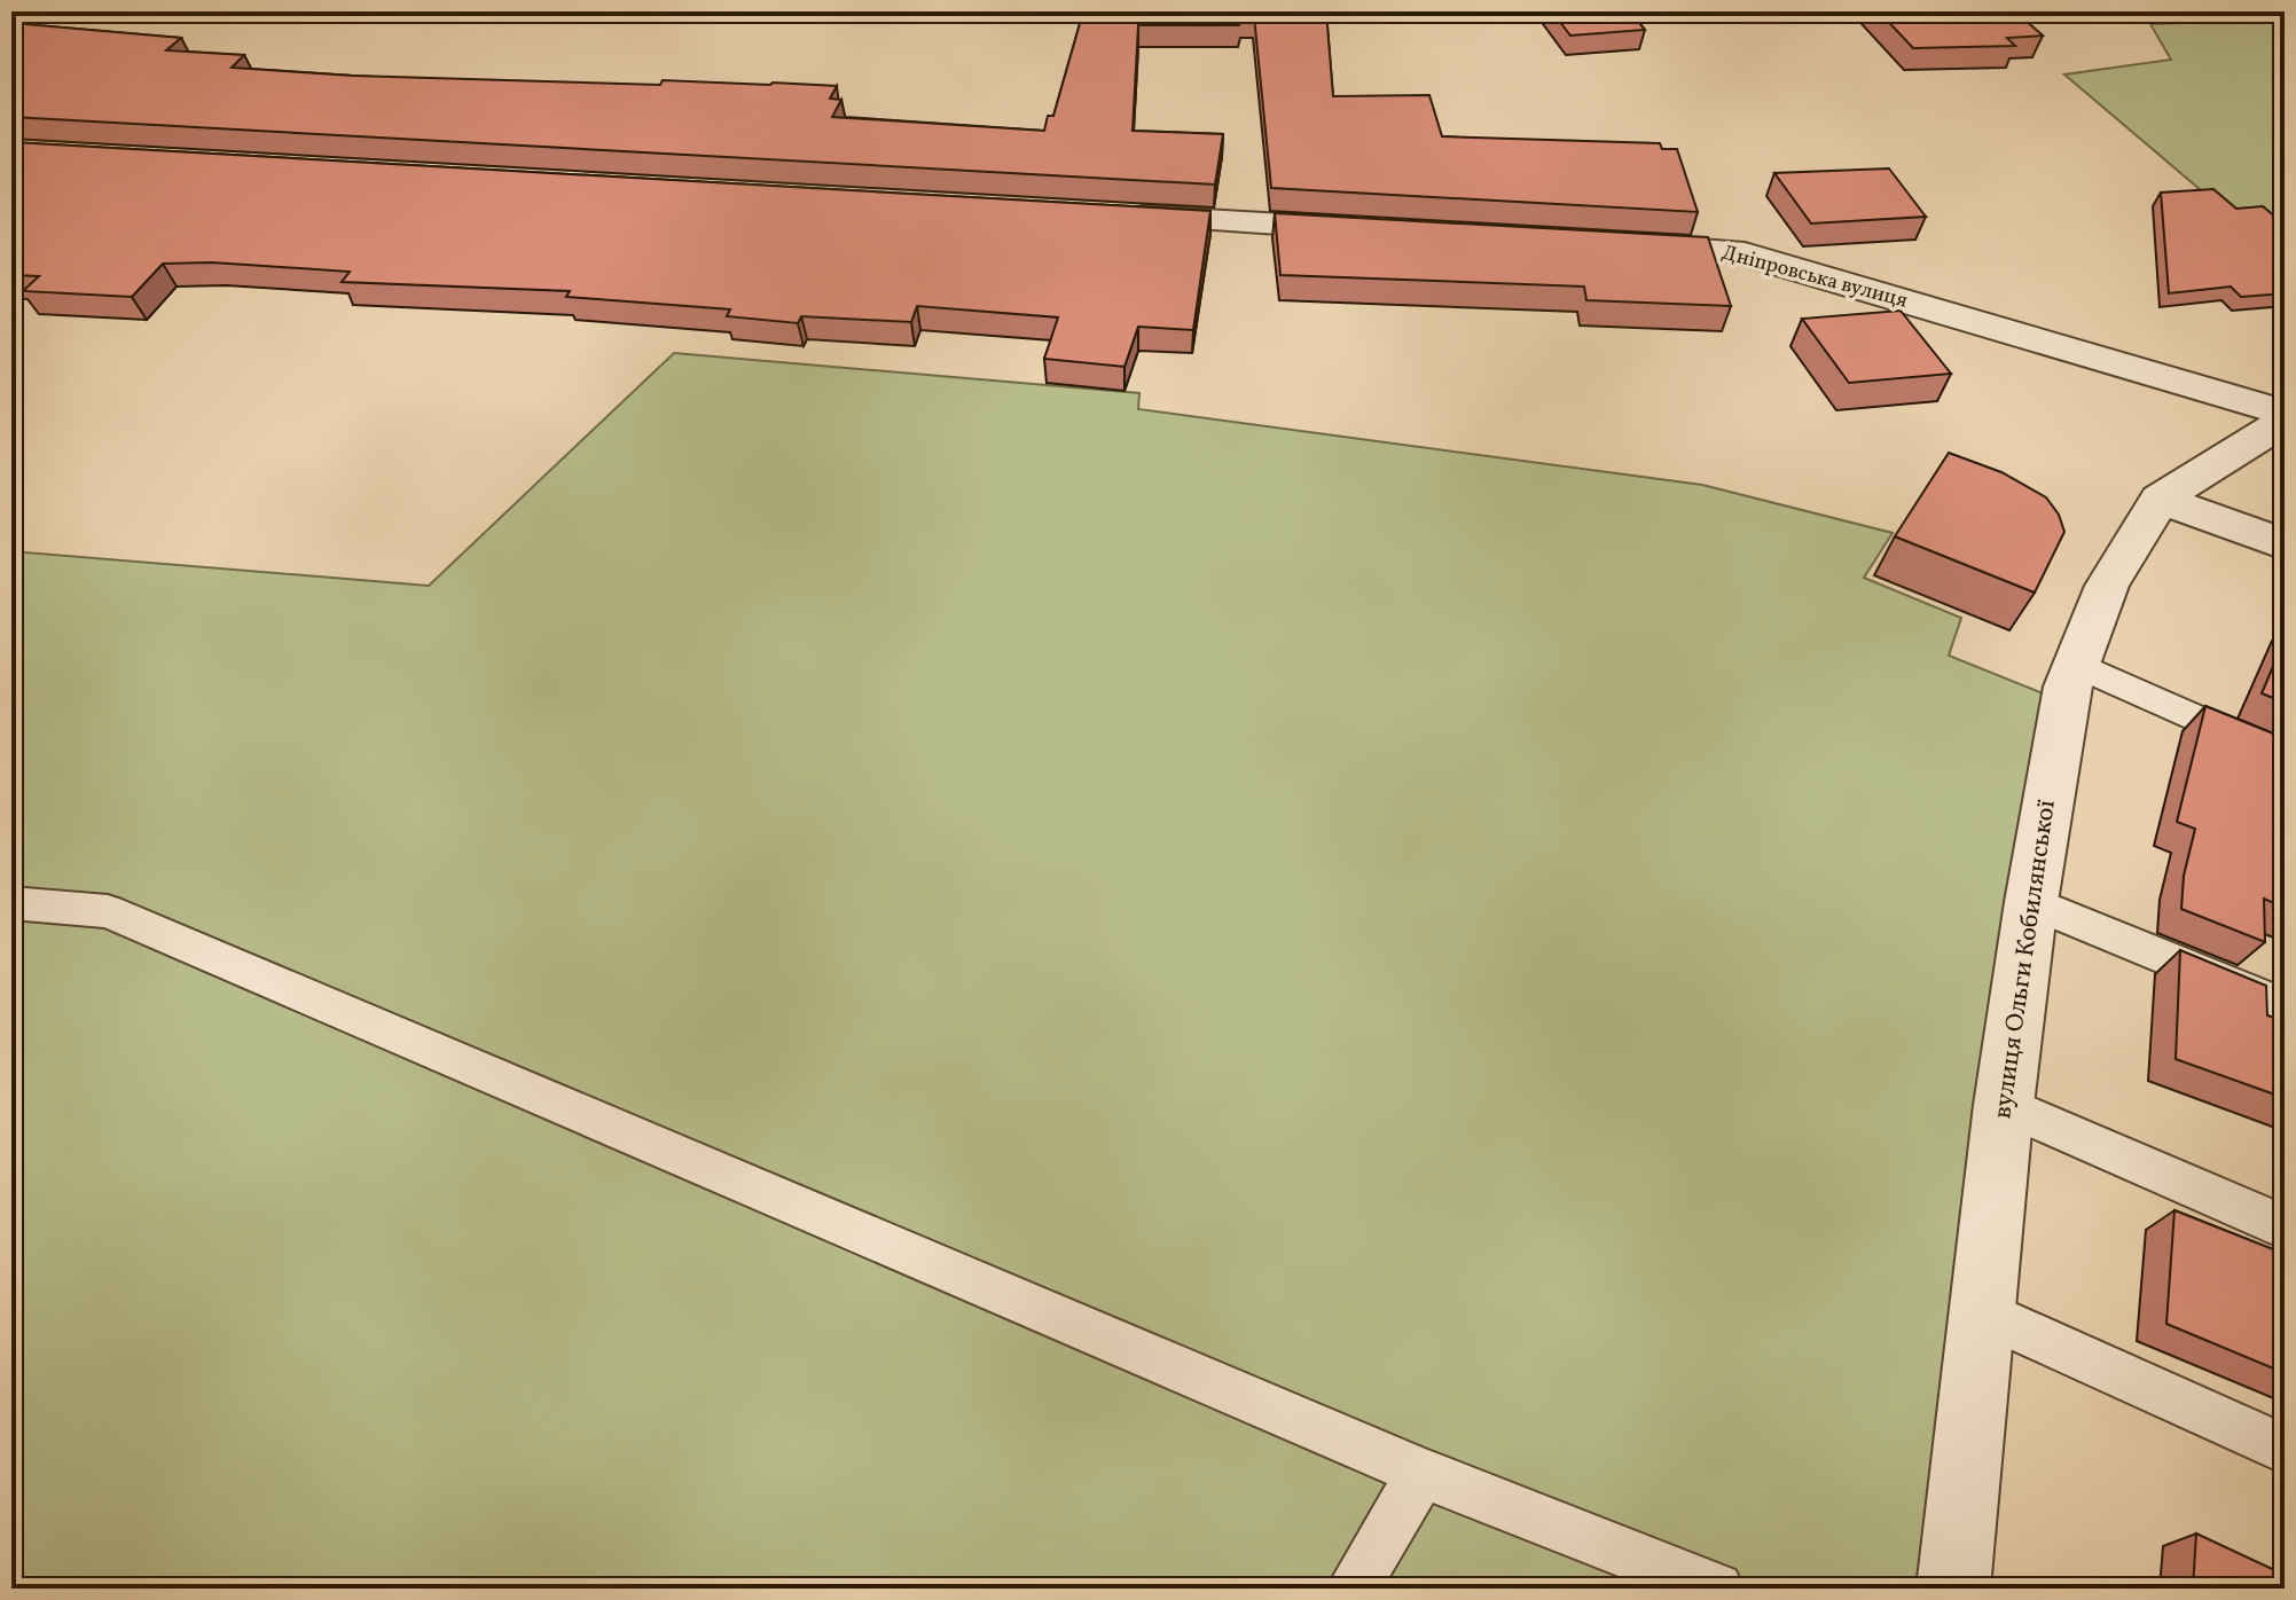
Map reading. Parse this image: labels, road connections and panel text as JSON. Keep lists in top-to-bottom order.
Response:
{
  "streets": {
    "street": ["Дніпровська вулиця", "вулиця Ольги Кобилянської"]
  }
}
